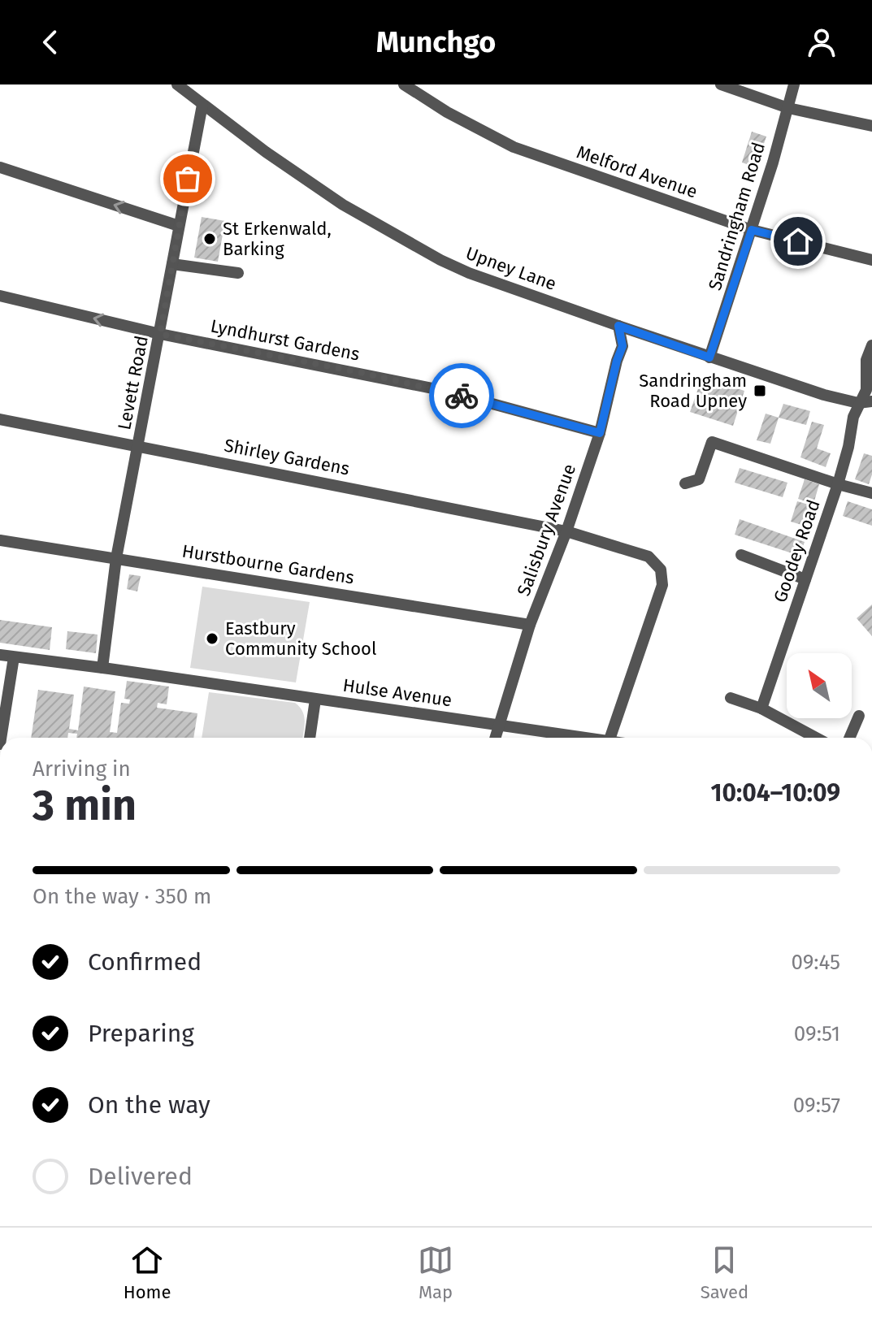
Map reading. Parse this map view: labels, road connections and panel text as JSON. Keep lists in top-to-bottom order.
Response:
{
  "streets": {
    "street": [
      "Melford Avenue",
      "Sandringham Road",
      "Upney Lane",
      "Lyndhurst Gardens",
      "Levett Road",
      "Shirley Gardens",
      "Salisbury Avenue",
      "Goodey Road",
      "Hurstbourne Gardens",
      "Hulse Avenue"
    ]
  },
  "crossings": [
    ["Melford Avenue", "Sandringham Road"],
    ["Sandringham Road", "Upney Lane"],
    ["Upney Lane", "Levett Road"],
    ["Upney Lane", "Salisbury Avenue"],
    ["Upney Lane", "Goodey Road"],
    ["Lyndhurst Gardens", "Levett Road"],
    ["Lyndhurst Gardens", "Salisbury Avenue"],
    ["Levett Road", "Shirley Gardens"],
    ["Levett Road", "Hurstbourne Gardens"],
    ["Levett Road", "Hulse Avenue"],
    ["Shirley Gardens", "Salisbury Avenue"],
    ["Salisbury Avenue", "Hurstbourne Gardens"],
    ["Salisbury Avenue", "Hulse Avenue"]
  ],
  "places": {
    "other": ["St Erkenwald, Barking", "Eastbury Community School"],
    "transit": ["Sandringham Road Upney"]
  },
  "north": "top left",
  "page": {
    "header": "Munchgo",
    "heading": ["3 min", "Arriving in", "10:04–10:09"],
    "bar": "On the way · 350 m",
    "list": [
      ["Confirmed", "09:45"],
      ["Preparing", "09:51"],
      ["On the way", "09:57"],
      "Delivered"
    ],
    "tabs": ["Home", "Map", "Saved"]
  }
}
